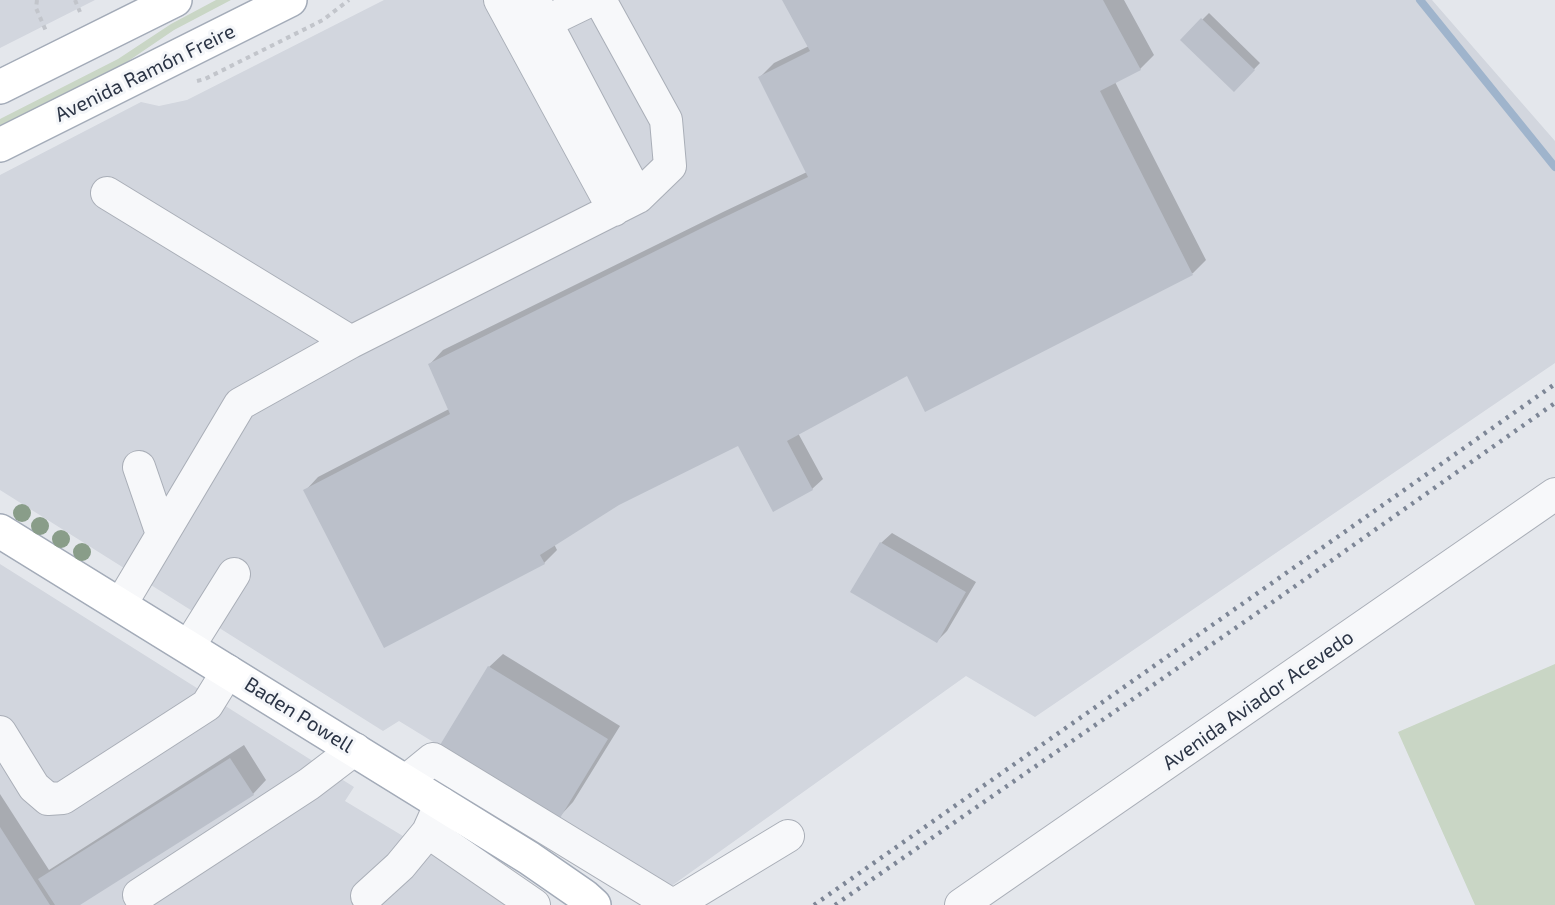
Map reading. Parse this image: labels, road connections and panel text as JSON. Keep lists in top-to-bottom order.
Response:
{
  "streets": {
    "main road": ["Avenida Ramón Freire", "Baden Powell"],
    "street": ["Avenida Aviador Acevedo"]
  }
}
